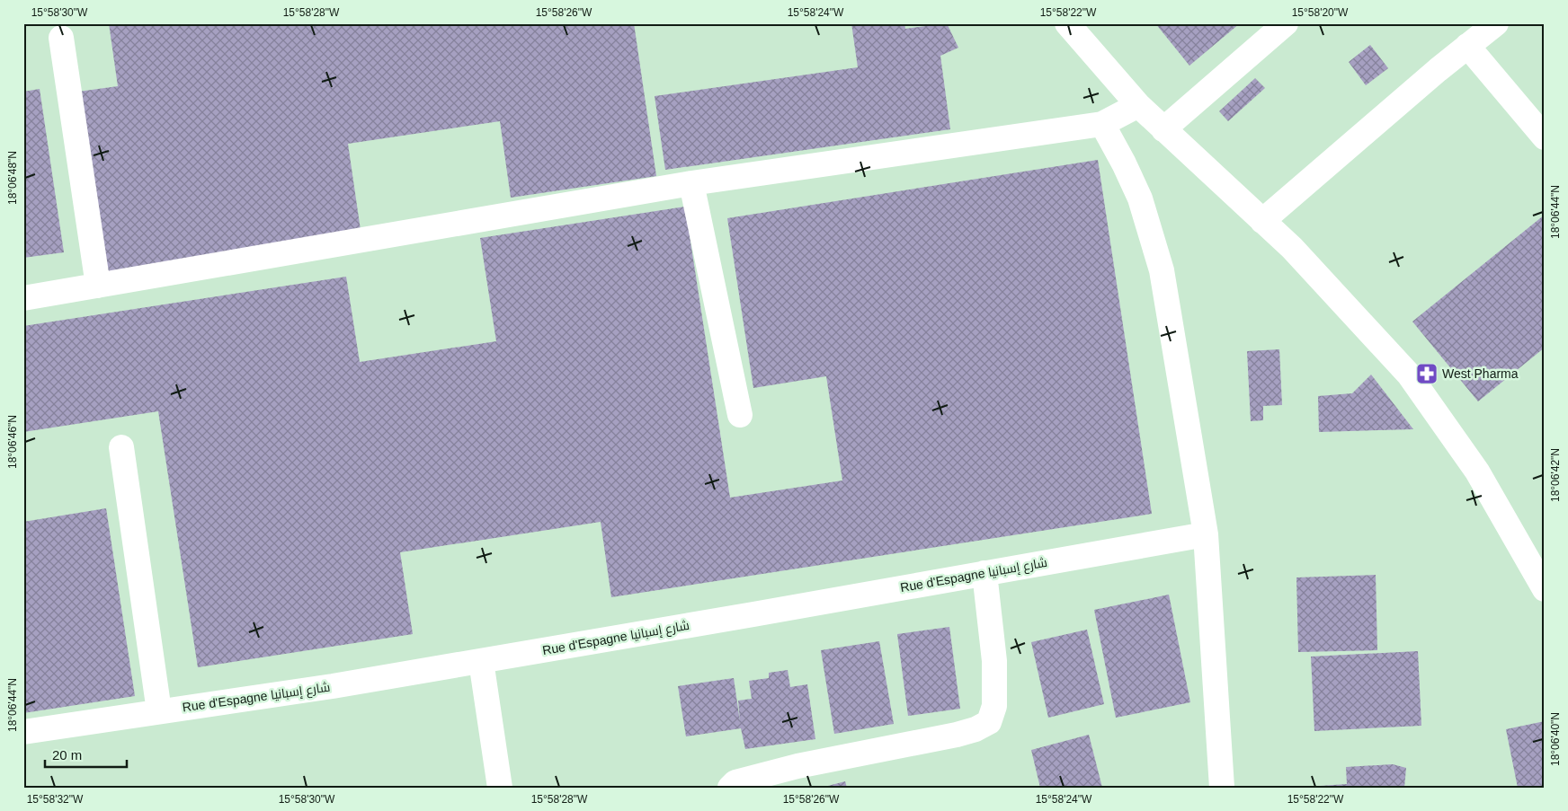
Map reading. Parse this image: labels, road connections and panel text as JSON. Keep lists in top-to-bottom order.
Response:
{
  "streets": {
    "street": ["Rue d'Espagne شارع إسبانيا"]
  },
  "places": {
    "pharmacy": ["West Pharma"]
  },
  "scale_bar": "20 m",
  "coordinates": [
    "15°58'30\"W",
    "15°58'28\"W",
    "15°58'26\"W",
    "15°58'24\"W",
    "15°58'22\"W",
    "15°58'20\"W",
    "18°06'48\"N",
    "18°06'44\"N",
    "18°06'46\"N",
    "18°06'42\"N",
    "18°06'40\"N",
    "15°58'32\"W"
  ]
}
